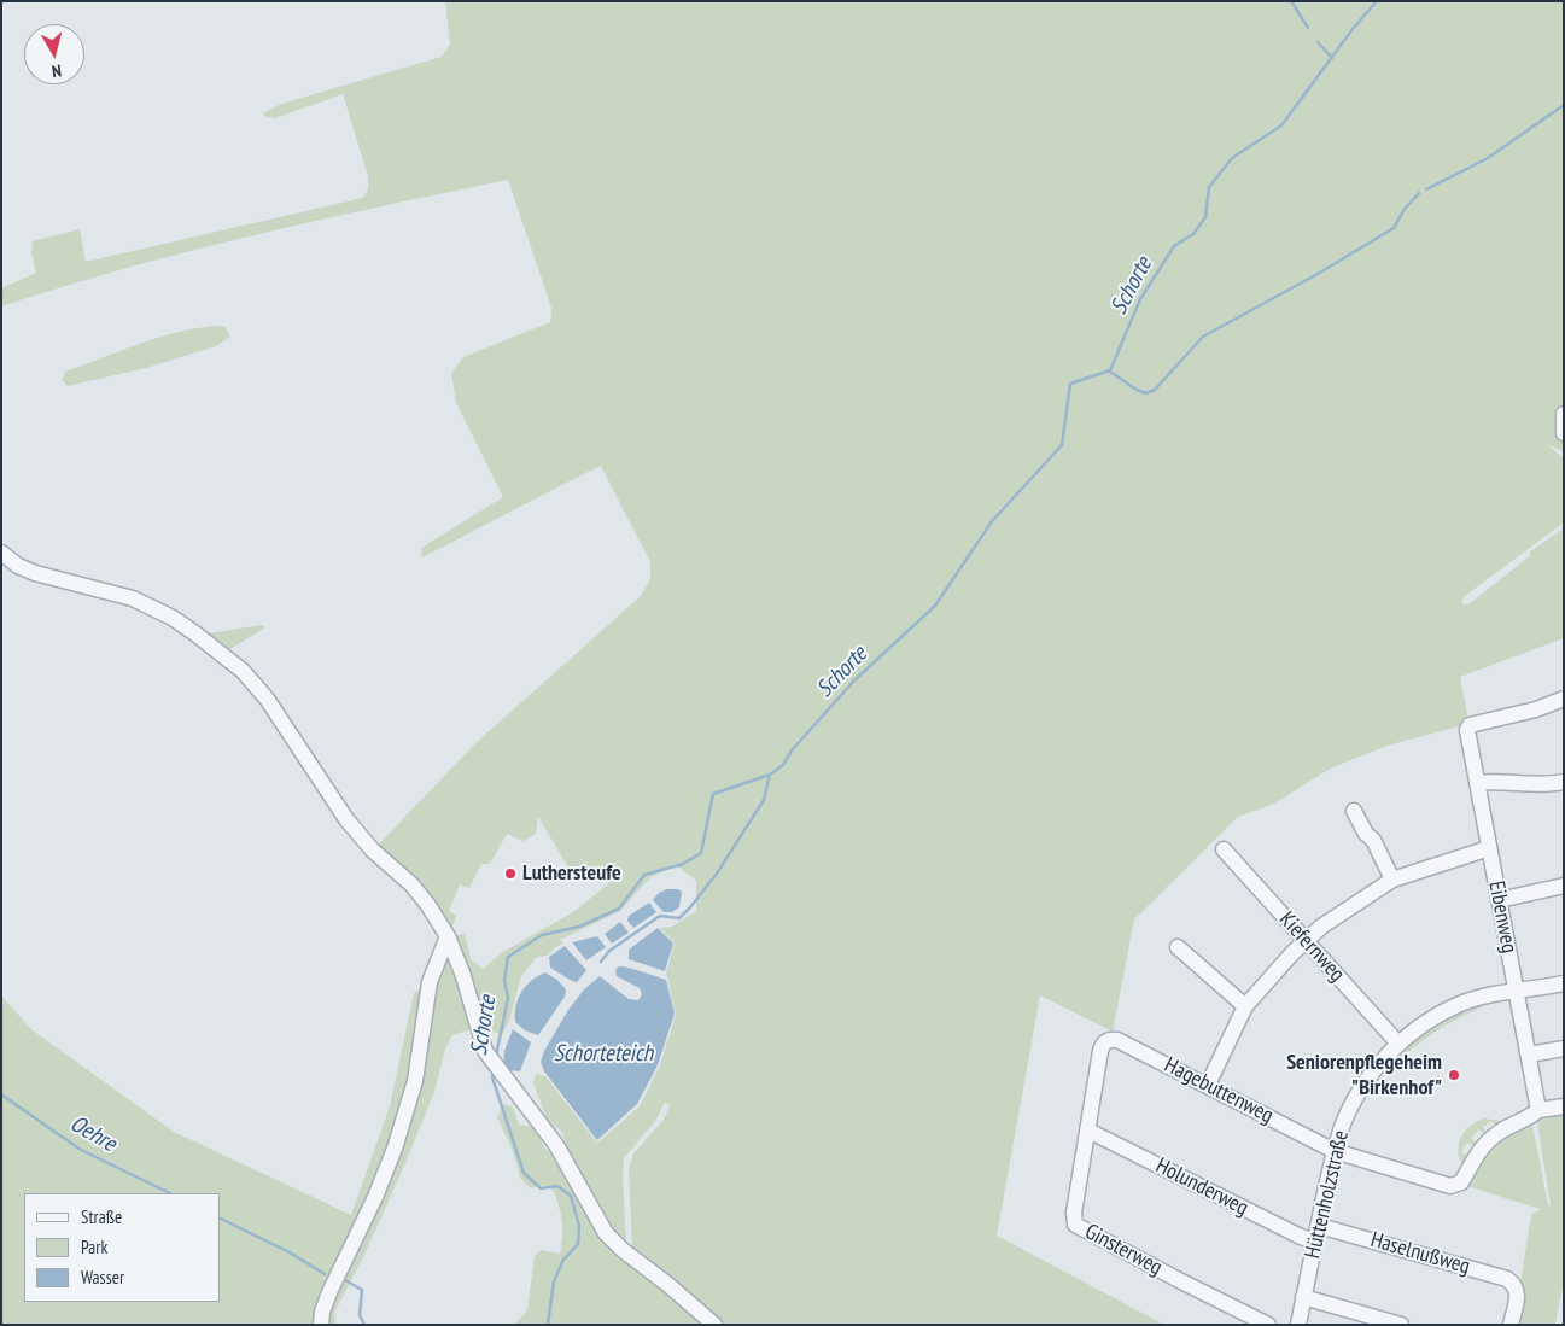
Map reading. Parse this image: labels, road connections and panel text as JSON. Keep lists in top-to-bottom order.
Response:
{
  "streets": {
    "street": [
      "Eibenweg",
      "Kiefernweg",
      "Hagebuttenweg",
      "Holunderweg",
      "Hüttenholzstraße",
      "Ginsterweg",
      "Haselnußweg"
    ]
  },
  "crossings": [
    ["Eibenweg", "Hagebuttenweg"],
    ["Eibenweg", "Hüttenholzstraße"],
    ["Kiefernweg", "Hüttenholzstraße"],
    ["Hagebuttenweg", "Hüttenholzstraße"],
    ["Hagebuttenweg", "Ginsterweg"],
    ["Holunderweg", "Hüttenholzstraße"],
    ["Holunderweg", "Ginsterweg"],
    ["Holunderweg", "Haselnußweg"],
    ["Hüttenholzstraße", "Haselnußweg"]
  ],
  "water": ["Schorte", "Schorteteich", "Oehre"],
  "places": ["Luthersteufe", "Seniorenpflegeheim \"Birkenhof\""],
  "legend": ["Straße", "Park", "Wasser"],
  "north": "bottom"
}
